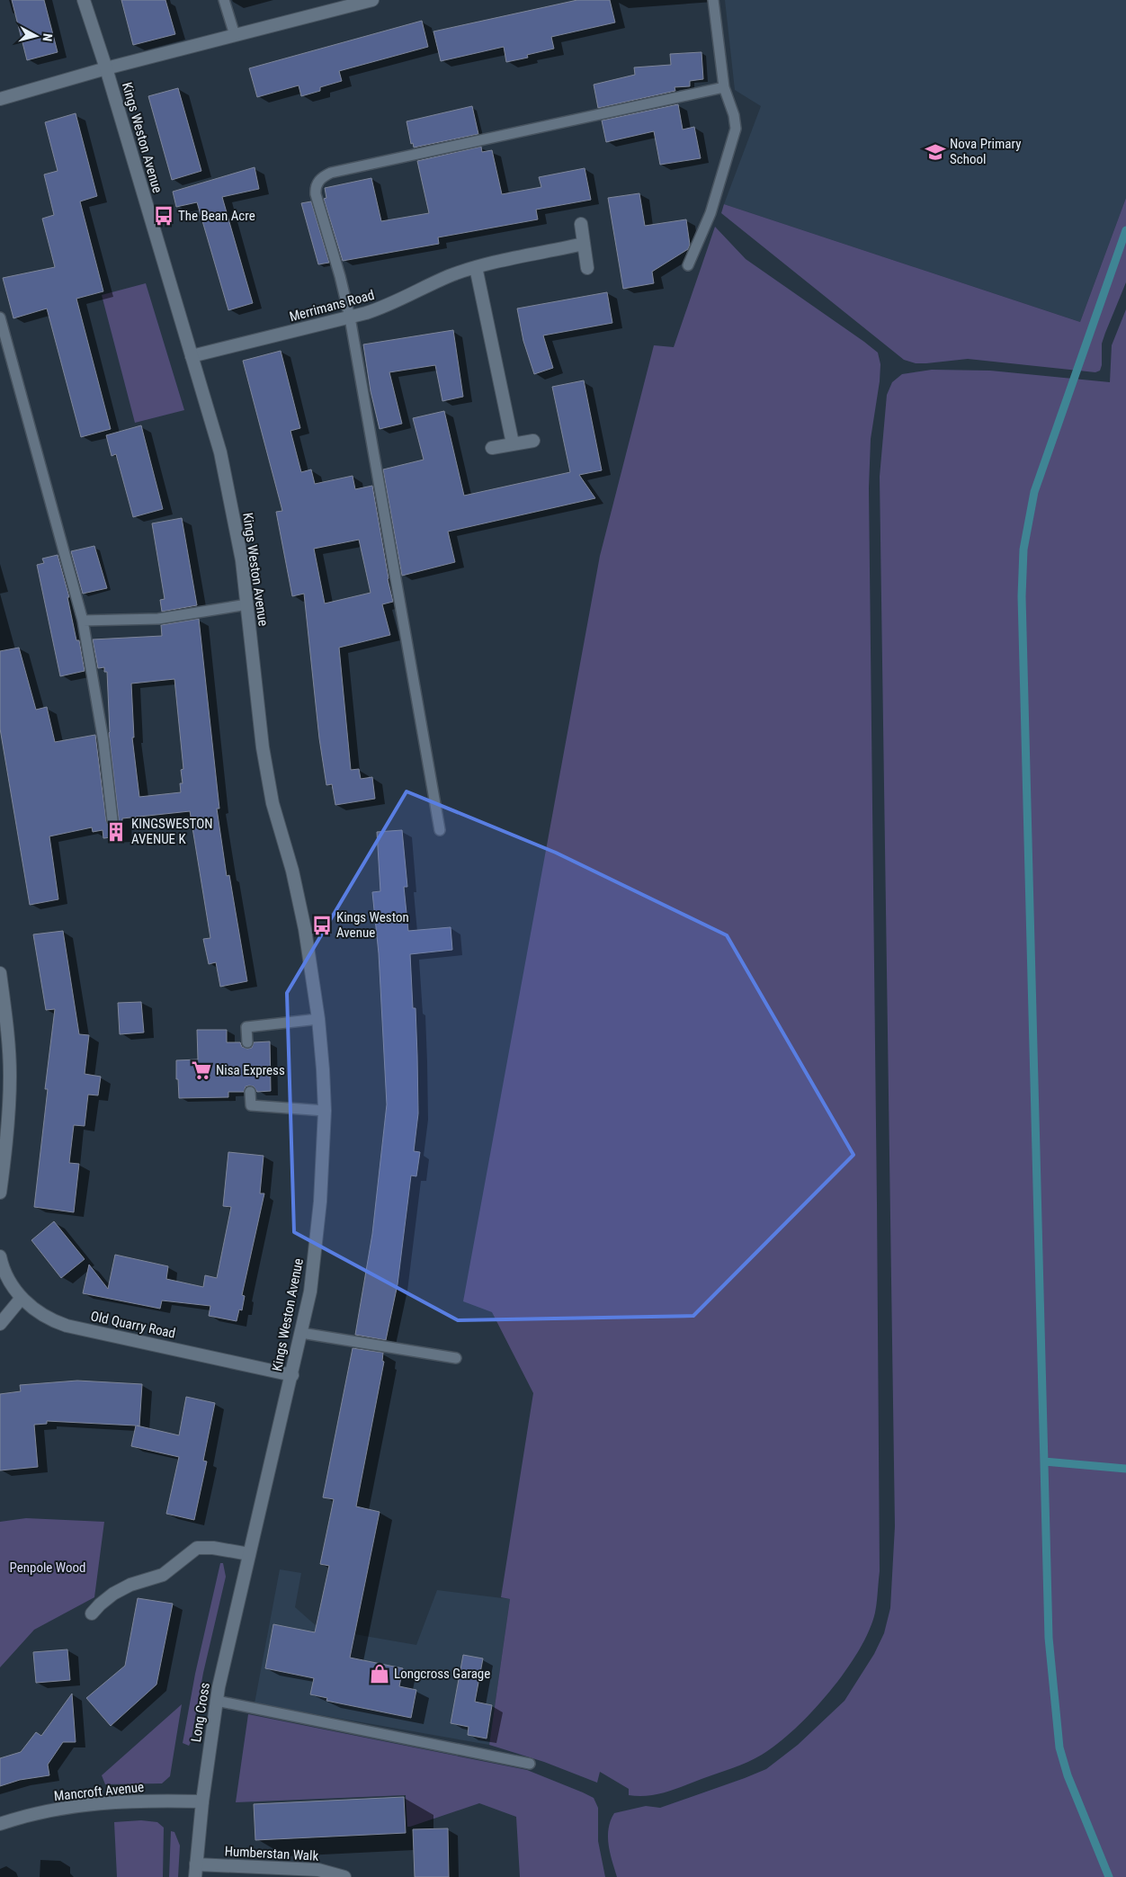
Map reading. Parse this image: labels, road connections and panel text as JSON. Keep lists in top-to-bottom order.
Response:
{
  "streets": {
    "street": [
      "Kings Weston Avenue",
      "Merrimans Road",
      "Old Quarry Road",
      "Long Cross",
      "Mancroft Avenue",
      "Humberstan Walk"
    ]
  },
  "crossings": [
    ["Kings Weston Avenue", "Merrimans Road"],
    ["Kings Weston Avenue", "Old Quarry Road"],
    ["Kings Weston Avenue", "Long Cross"],
    ["Long Cross", "Mancroft Avenue"],
    ["Long Cross", "Humberstan Walk"]
  ],
  "parks": ["Penpole Wood"],
  "places": {
    "school or university": ["Nova Primary School"],
    "bus stop": ["The Bean Acre", "Kings Weston Avenue"],
    "building": ["KINGSWESTON AVENUE K"],
    "supermarket": ["Nisa Express"],
    "shop": ["Longcross Garage"]
  },
  "north": "right"
}
